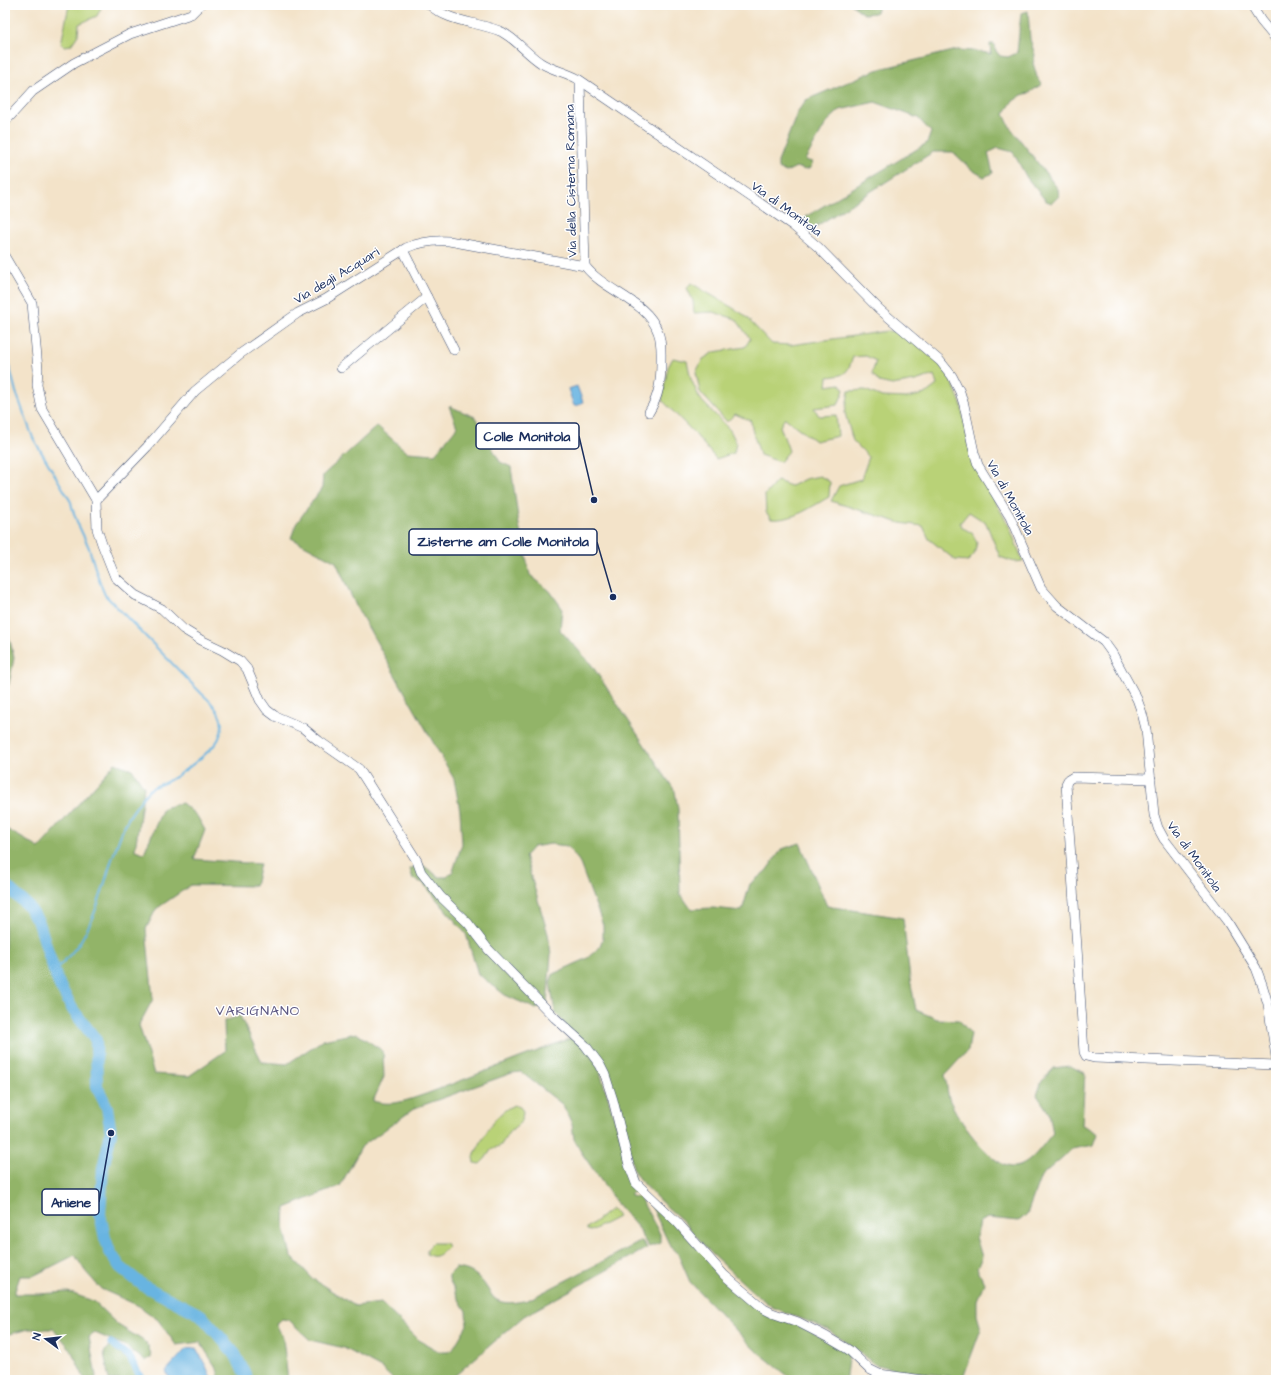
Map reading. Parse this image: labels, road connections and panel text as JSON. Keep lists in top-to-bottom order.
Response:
{
  "streets": {
    "street": ["Via della Cisterna Romana", "Via di Monitola", "Via degli Acquari"]
  },
  "crossings": [
    ["Via della Cisterna Romana", "Via di Monitola"],
    ["Via della Cisterna Romana", "Via degli Acquari"]
  ],
  "districts": ["VARIGNANO"],
  "places": ["Colle Monitola", "Zisterne am Colle Monitola", "Aniene"],
  "north": "left"
}
